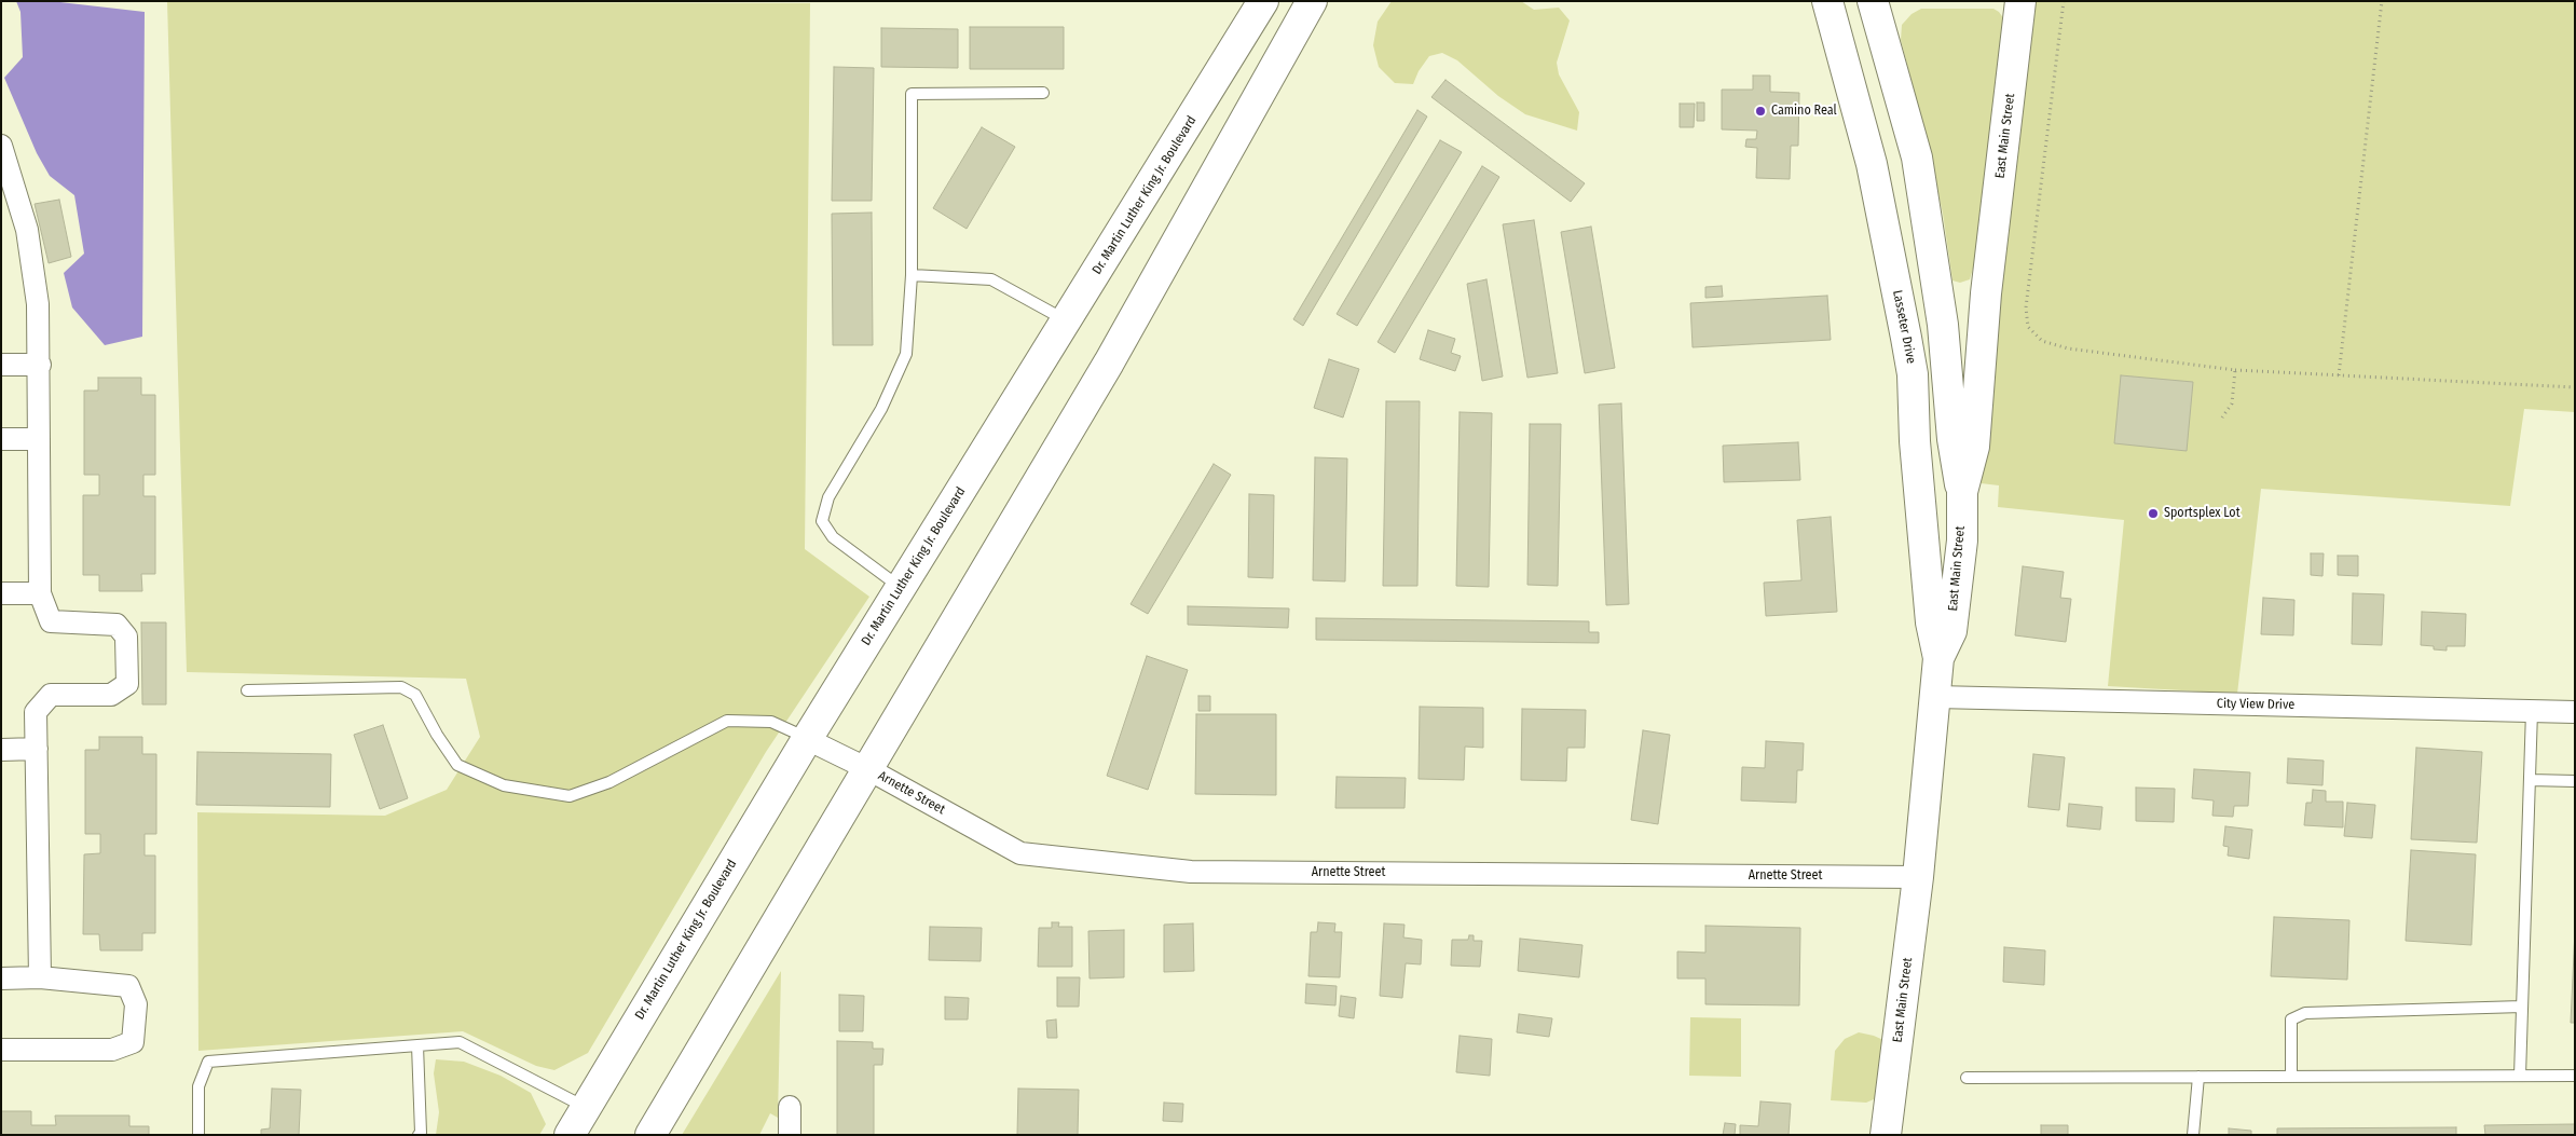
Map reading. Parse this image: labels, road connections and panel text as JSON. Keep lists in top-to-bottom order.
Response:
{
  "streets": {
    "main road": ["East Main Street", "Dr. Martin Luther King Jr. Boulevard", "Lasseter Drive"],
    "street": ["City View Drive", "Arnette Street"]
  },
  "crossings": [
    ["East Main Street", "Lasseter Drive"],
    ["East Main Street", "City View Drive"],
    ["East Main Street", "Arnette Street"],
    ["Dr. Martin Luther King Jr. Boulevard", "Arnette Street"]
  ],
  "places": ["Camino Real", "Sportsplex Lot"]
}
